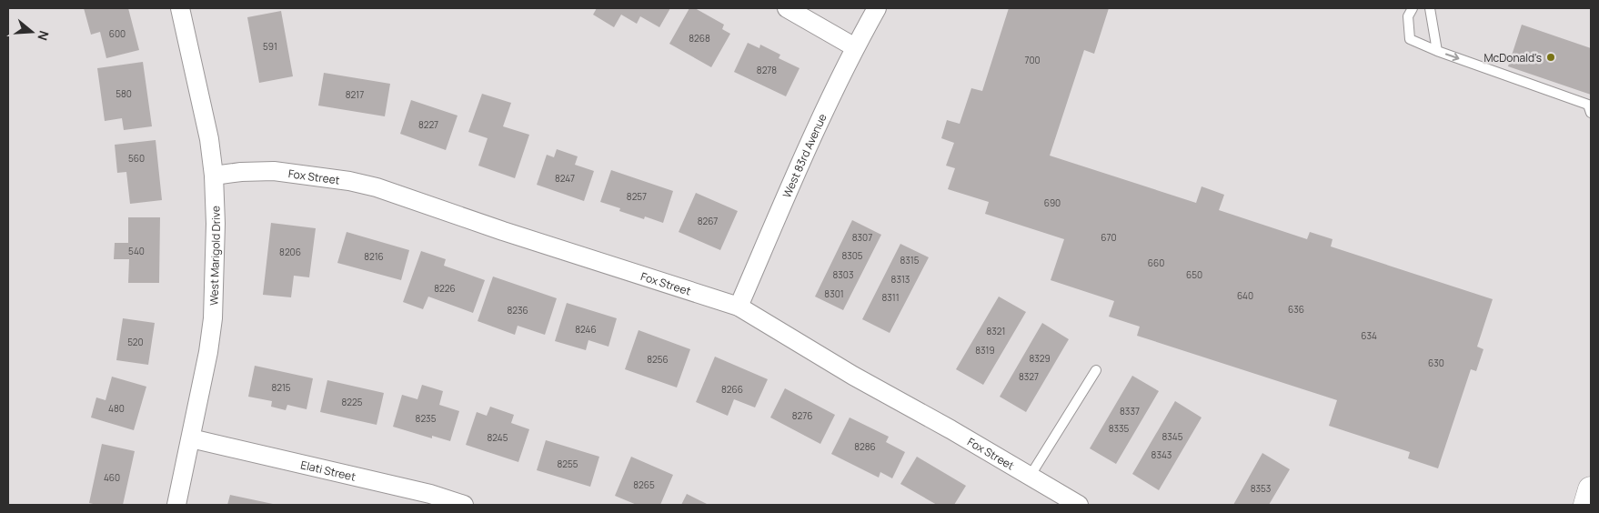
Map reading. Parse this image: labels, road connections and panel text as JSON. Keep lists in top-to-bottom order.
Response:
{
  "streets": {
    "street": [
      "West 83rd Avenue",
      "Fox Street",
      "West Marigold Drive",
      "Elati Street"
    ]
  },
  "crossings": [
    ["West 83rd Avenue", "Fox Street"],
    ["Fox Street", "West Marigold Drive"],
    ["West Marigold Drive", "Elati Street"]
  ],
  "places": ["McDonald's"],
  "house_numbers": [
    "600",
    "8268",
    "591",
    "700",
    "8278",
    "580",
    "8217",
    "8227",
    "560",
    "8247",
    "8257",
    "690",
    "8267",
    "8307",
    "670",
    "540",
    "8206",
    "8305",
    "8216",
    "8315",
    "660",
    "8303",
    "650",
    "8313",
    "8226",
    "8301",
    "640",
    "8311",
    "636",
    "8236",
    "8246",
    "8321",
    "634",
    "520",
    "8319",
    "8329",
    "8256",
    "630",
    "8327",
    "8215",
    "8266",
    "8225",
    "480",
    "8337",
    "8276",
    "8235",
    "8335",
    "8345",
    "8245",
    "8286",
    "8343",
    "8255",
    "460",
    "8265",
    "8353"
  ],
  "north": "right"
}
